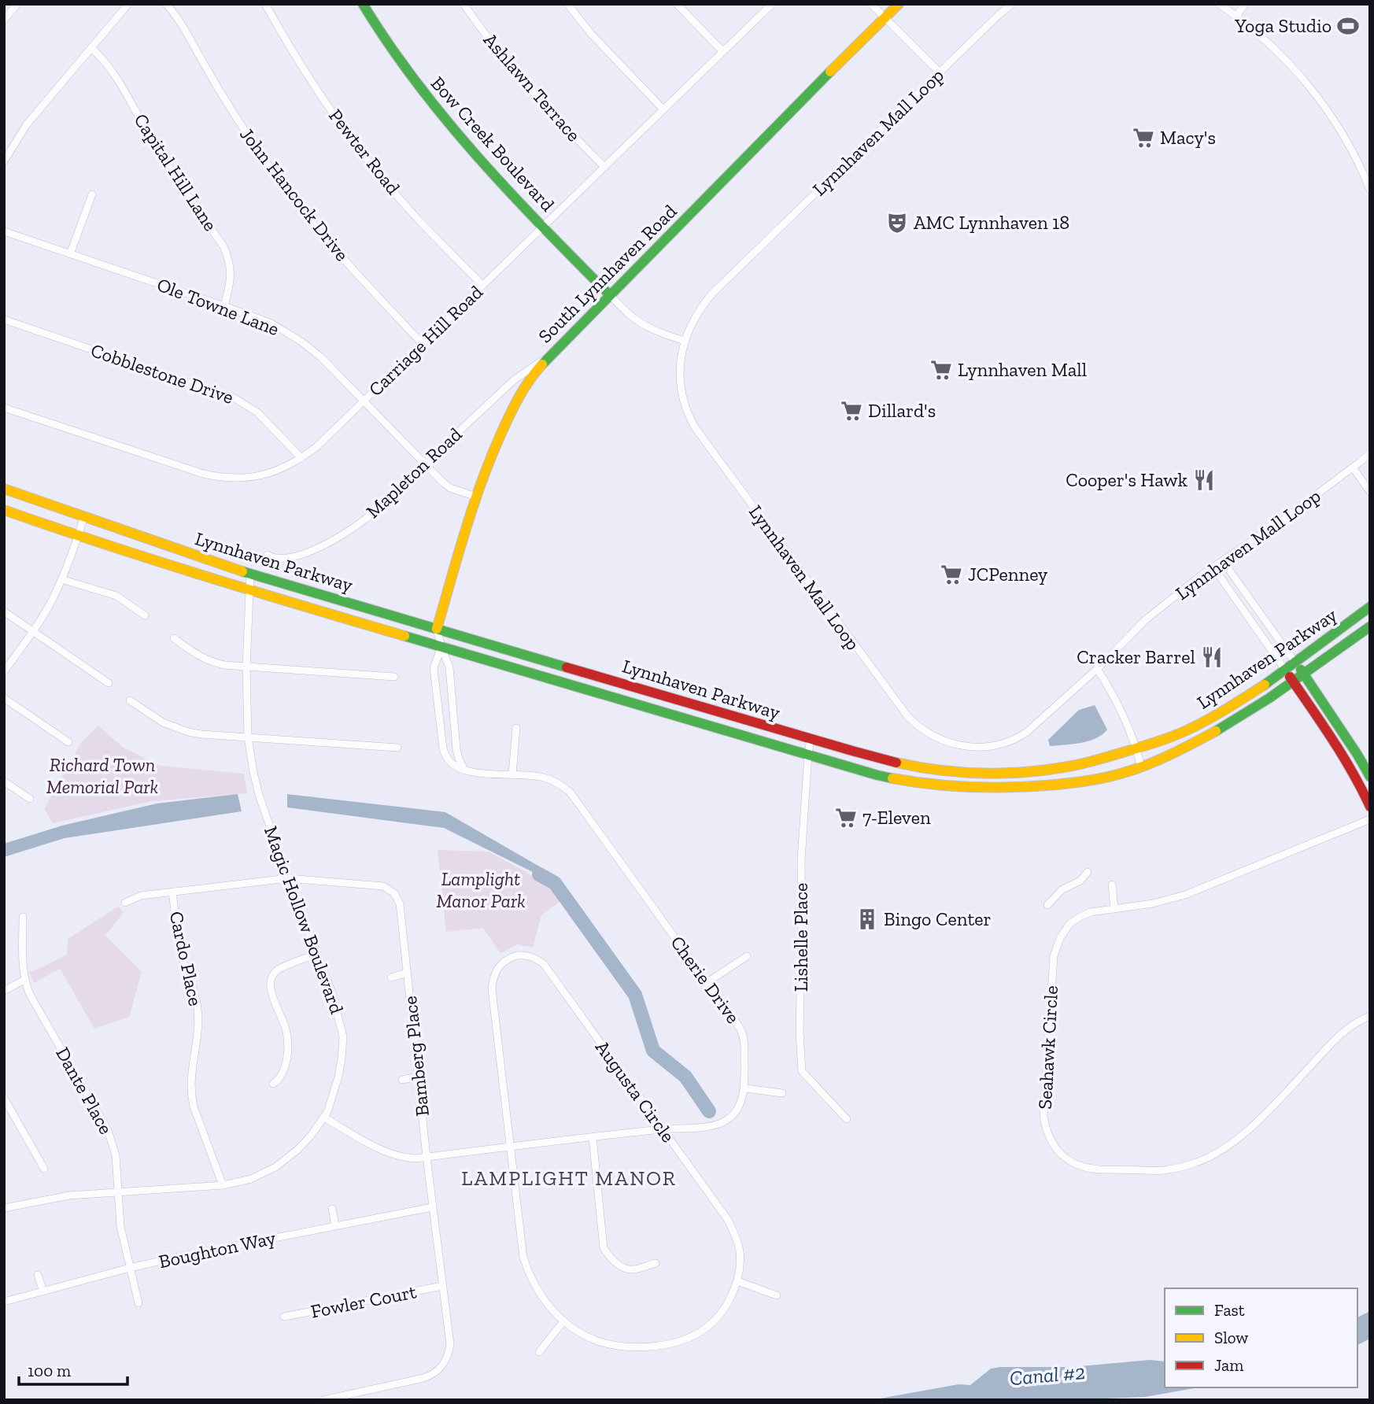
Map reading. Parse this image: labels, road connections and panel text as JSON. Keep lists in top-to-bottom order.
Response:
{
  "streets": {
    "main road": ["Bow Creek Boulevard", "South Lynnhaven Road", "Lynnhaven Parkway"],
    "street": [
      "Ashlawn Terrace",
      "Lynnhaven Mall Loop",
      "Pewter Road",
      "Capital Hill Lane",
      "John Hancock Drive",
      "Ole Towne Lane",
      "Carriage Hill Road",
      "Cobblestone Drive",
      "Mapleton Road",
      "Magic Hollow Boulevard",
      "Lishelle Place",
      "Cardo Place",
      "Cherie Drive",
      "Seahawk Circle",
      "Bamberg Place",
      "Dante Place",
      "Augusta Circle",
      "Boughton Way",
      "Fowler Court"
    ]
  },
  "crossings": [
    ["Ashlawn Terrace", "Carriage Hill Road"],
    ["Bow Creek Boulevard", "South Lynnhaven Road"],
    ["Bow Creek Boulevard", "Carriage Hill Road"],
    ["Pewter Road", "Carriage Hill Road"],
    ["Capital Hill Lane", "Ole Towne Lane"],
    ["John Hancock Drive", "Carriage Hill Road"],
    ["South Lynnhaven Road", "Ole Towne Lane"],
    ["South Lynnhaven Road", "Mapleton Road"],
    ["South Lynnhaven Road", "Lynnhaven Parkway"],
    ["Ole Towne Lane", "Carriage Hill Road"],
    ["Ole Towne Lane", "Mapleton Road"],
    ["Carriage Hill Road", "Cobblestone Drive"],
    ["Lynnhaven Parkway", "Magic Hollow Boulevard"],
    ["Lynnhaven Parkway", "Lishelle Place"],
    ["Magic Hollow Boulevard", "Cardo Place"],
    ["Magic Hollow Boulevard", "Cherie Drive"],
    ["Magic Hollow Boulevard", "Bamberg Place"],
    ["Magic Hollow Boulevard", "Dante Place"],
    ["Cardo Place", "Bamberg Place"],
    ["Cherie Drive", "Bamberg Place"],
    ["Cherie Drive", "Augusta Circle"],
    ["Bamberg Place", "Boughton Way"],
    ["Bamberg Place", "Fowler Court"],
    ["Dante Place", "Boughton Way"]
  ],
  "districts": ["LAMPLIGHT MANOR"],
  "water": ["Canal #2"],
  "parks": ["Richard Town Memorial Park", "Lamplight Manor Park"],
  "places": {
    "sports": ["Yoga Studio"],
    "supermarket": [
      "Macy's",
      "Lynnhaven Mall",
      "Dillard's",
      "JCPenney",
      "7-Eleven"
    ],
    "theatre": ["AMC Lynnhaven 18"],
    "restaurant": ["Cooper's Hawk", "Cracker Barrel"],
    "building": ["Bingo Center"]
  },
  "legend": ["Fast", "Slow", "Jam"],
  "scale_bar": "100 m"
}
